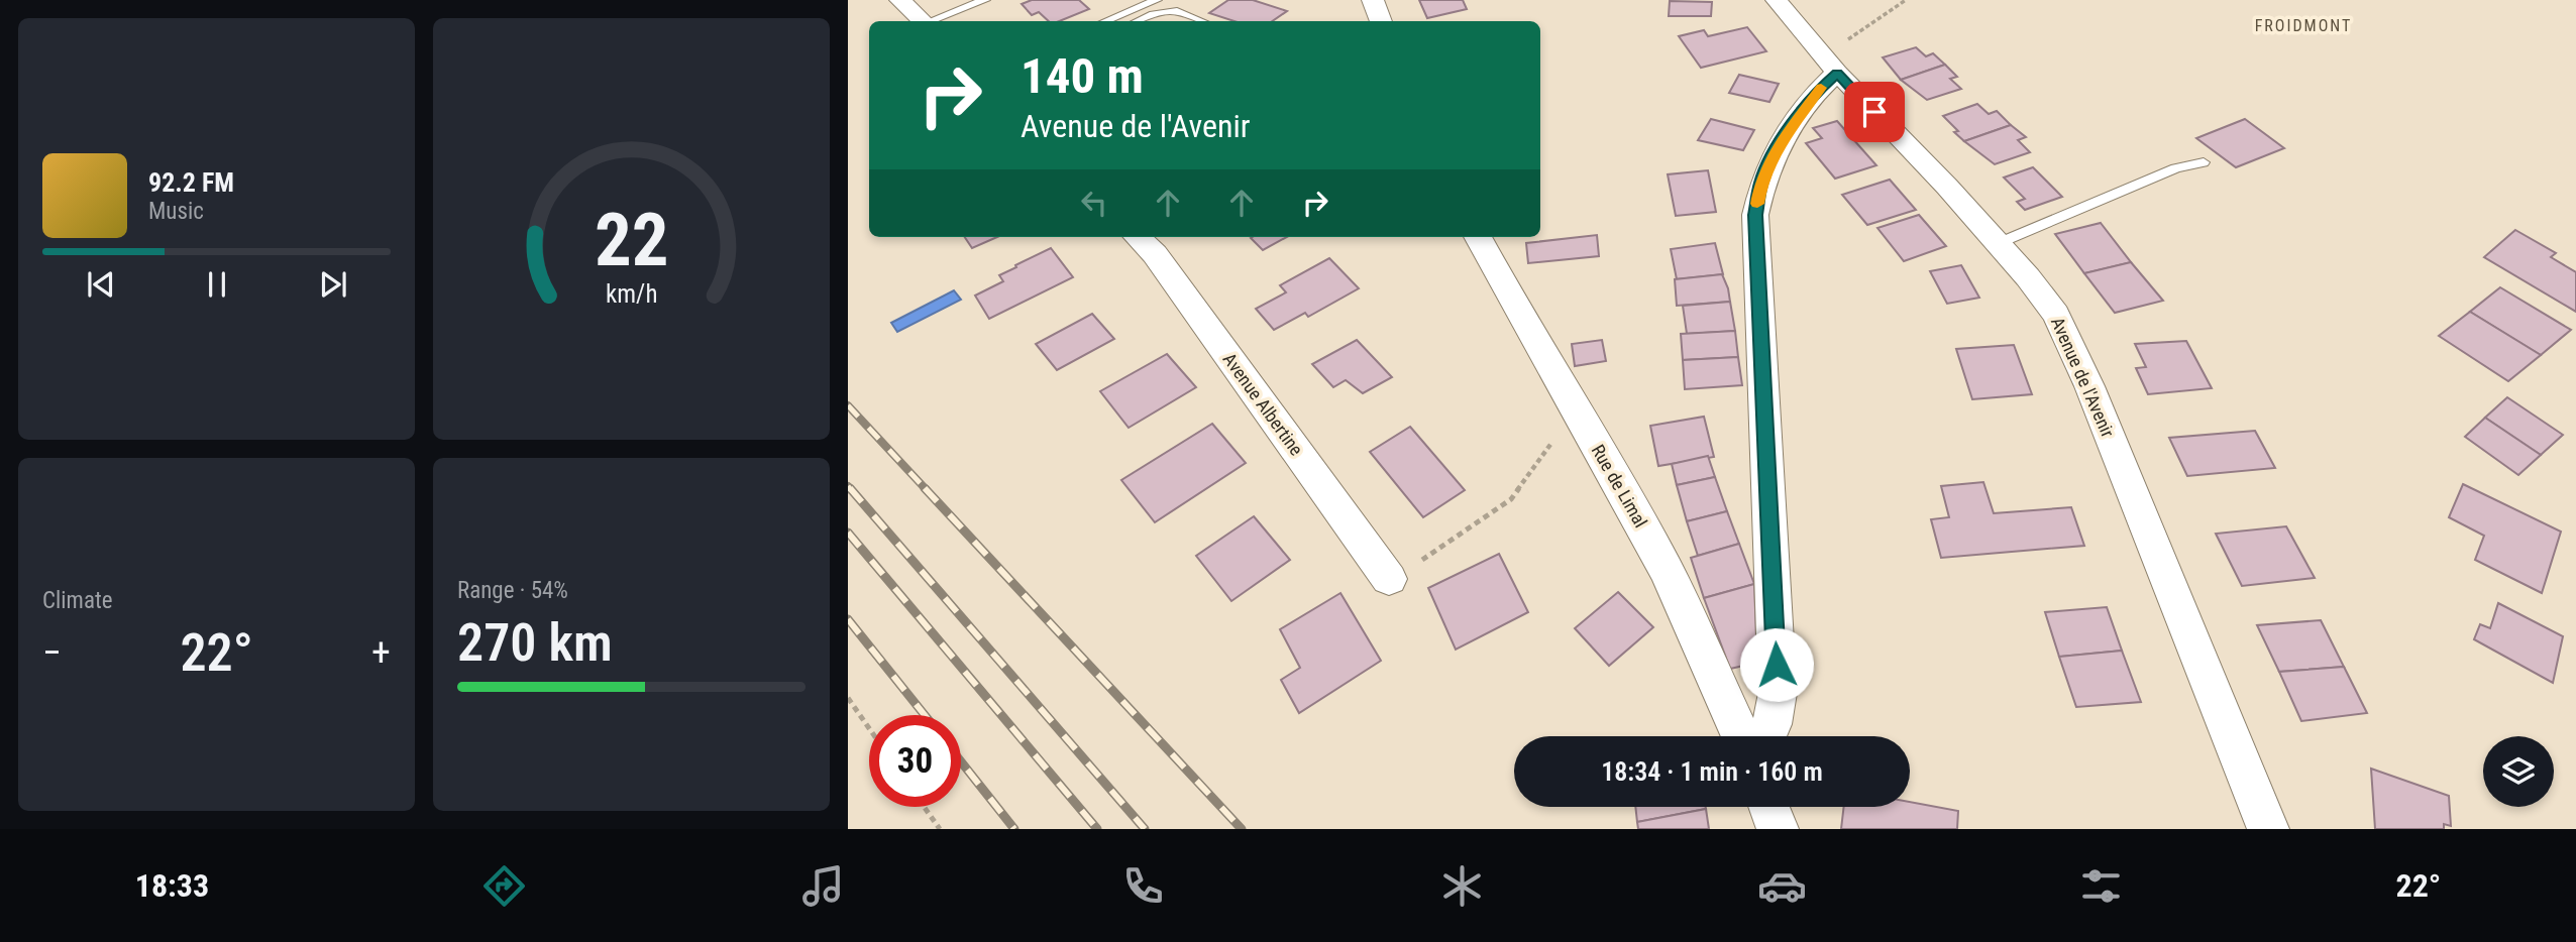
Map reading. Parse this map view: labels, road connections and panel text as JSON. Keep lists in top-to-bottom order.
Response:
{
  "streets": {
    "street": ["Avenue de l'Avenir", "Avenue Albertine", "Rue de Limal"]
  },
  "districts": ["FROIDMONT"],
  "page": {
    "turn": ["140 m", "Avenue de l'Avenir"],
    "song": ["92.2 FM", "Music"],
    "tile": [
      "Climate",
      ["Range · 54%", "270 km"]
    ],
    "heat": ["−", "22°", "+"],
    "limit": "30",
    "trip": "18:34 · 1 min · 160 m",
    "tabs": ["18:33", "22°"],
    "gauge": ["22", "km/h"]
  }
}
